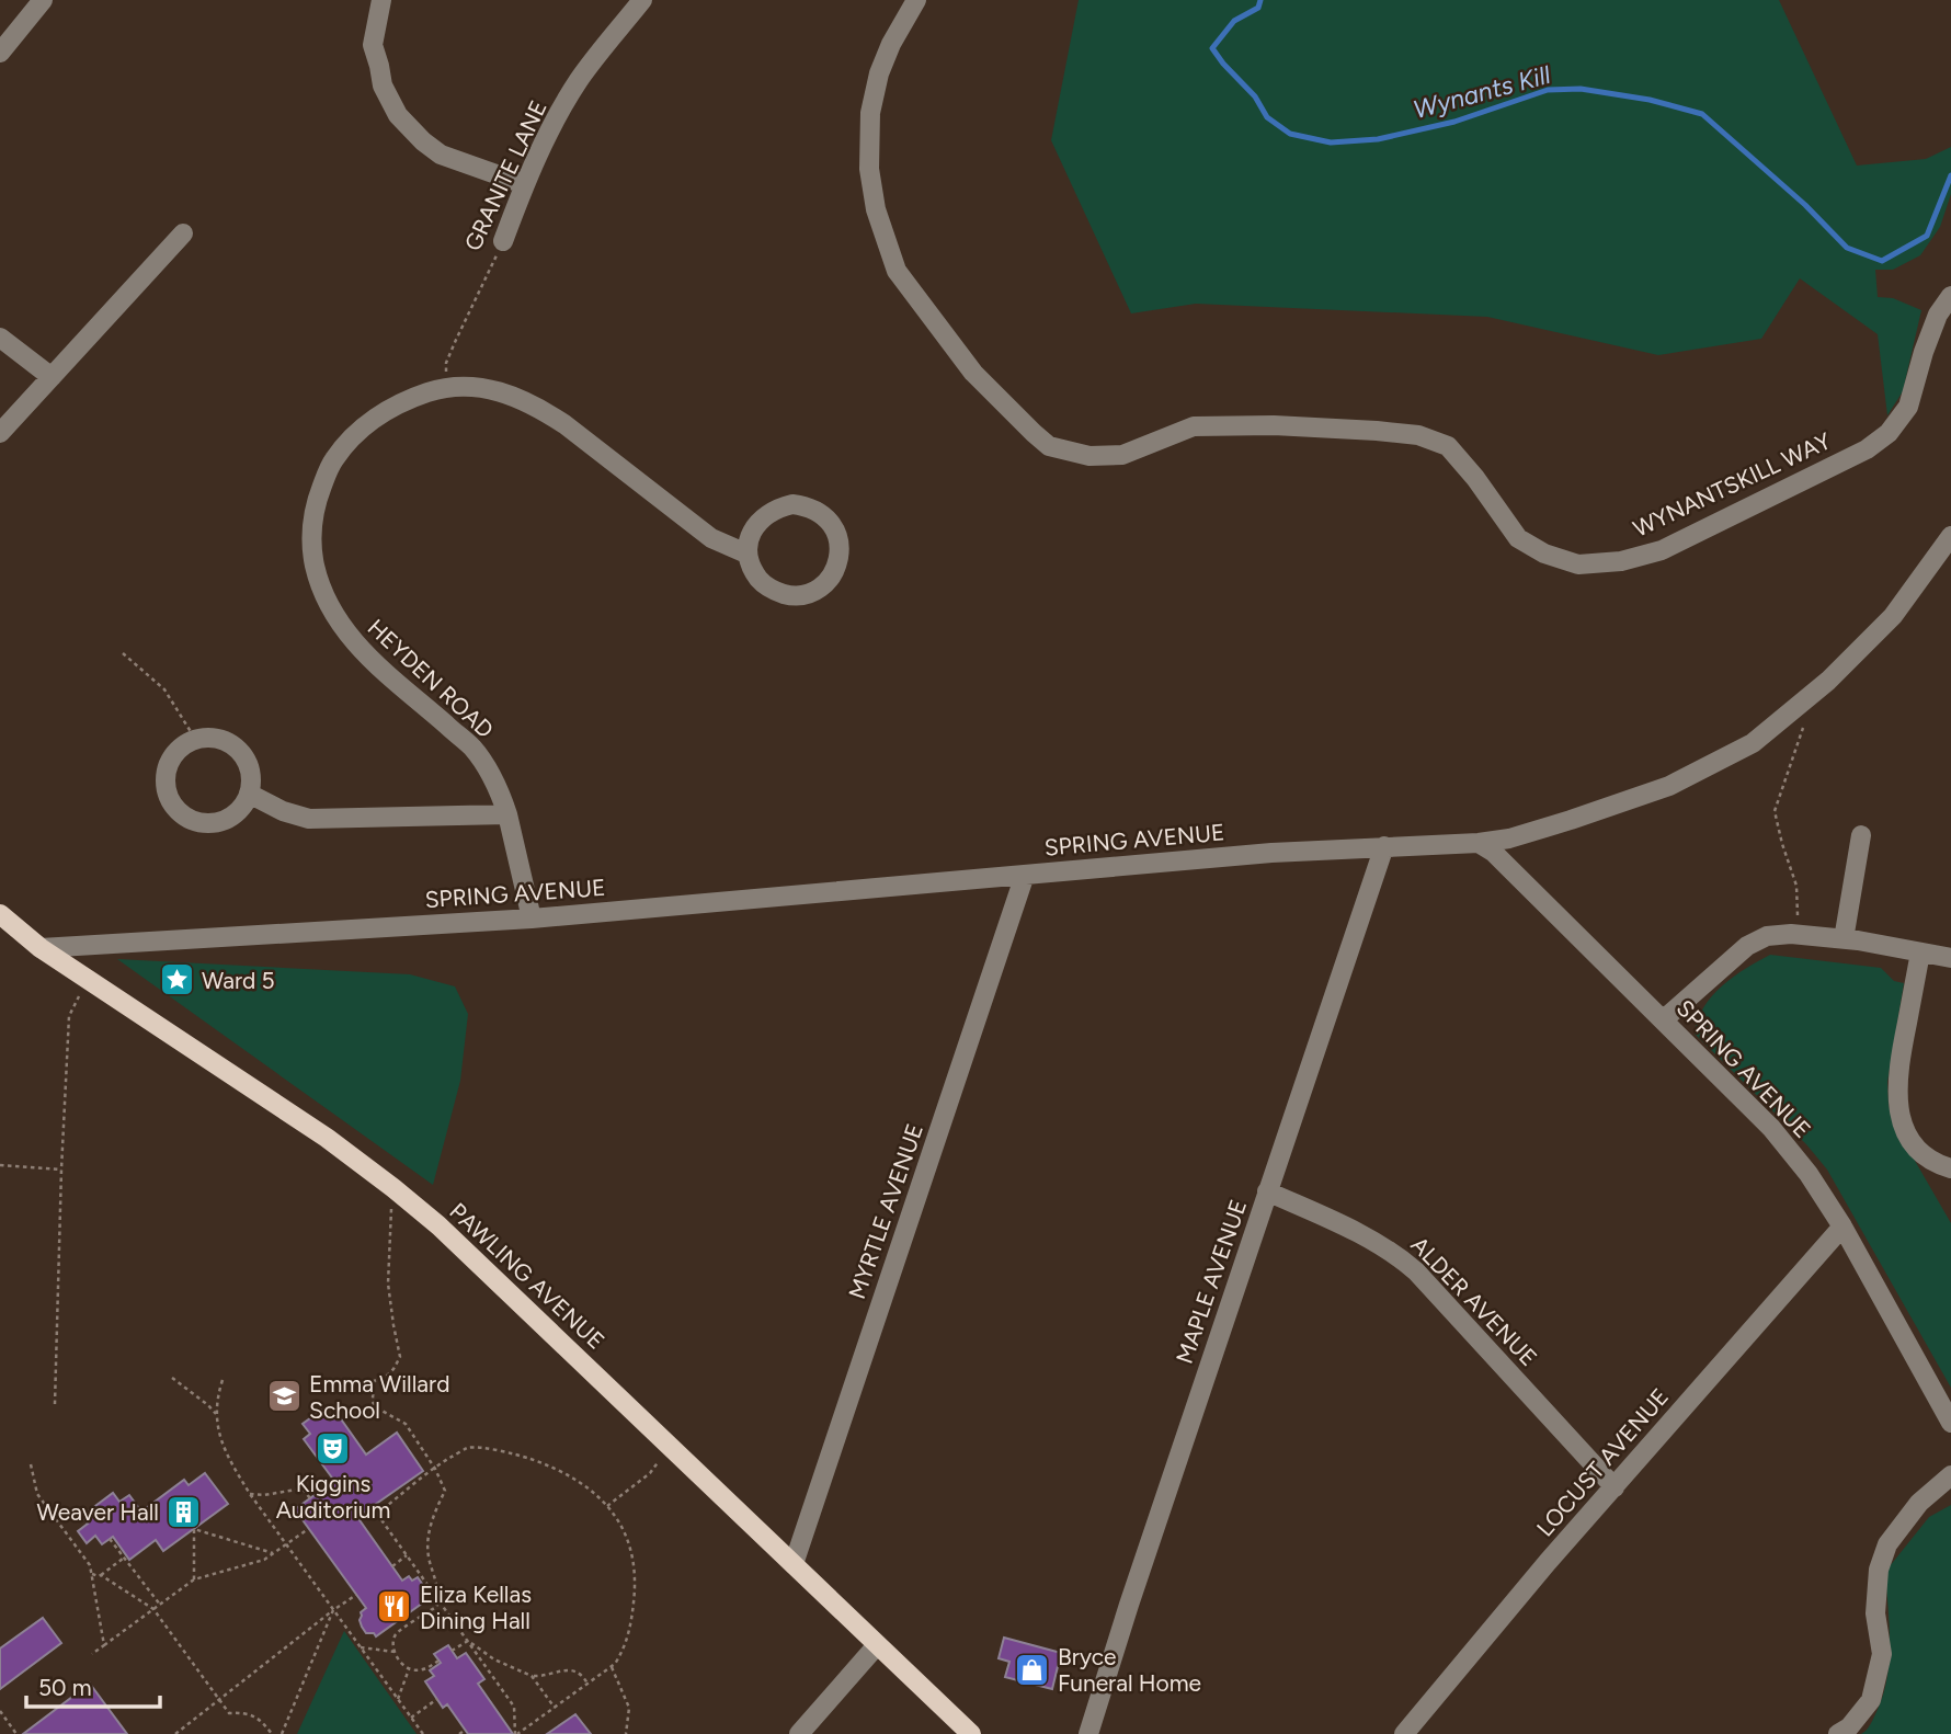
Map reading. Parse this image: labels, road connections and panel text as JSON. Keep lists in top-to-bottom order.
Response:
{
  "streets": {
    "main road": ["PAWLING AVENUE"],
    "street": [
      "GRANITE LANE",
      "WYNANTSKILL WAY",
      "HEYDEN ROAD",
      "SPRING AVENUE",
      "MYRTLE AVENUE",
      "MAPLE AVENUE",
      "ALDER AVENUE",
      "LOCUST AVENUE"
    ]
  },
  "crossings": [
    ["GRANITE LANE", "HEYDEN ROAD"],
    ["HEYDEN ROAD", "SPRING AVENUE"],
    ["SPRING AVENUE", "MYRTLE AVENUE"],
    ["SPRING AVENUE", "PAWLING AVENUE"],
    ["SPRING AVENUE", "MAPLE AVENUE"],
    ["SPRING AVENUE", "LOCUST AVENUE"],
    ["MYRTLE AVENUE", "PAWLING AVENUE"],
    ["MAPLE AVENUE", "ALDER AVENUE"],
    ["ALDER AVENUE", "LOCUST AVENUE"]
  ],
  "water": ["Wynants Kill"],
  "places": {
    "place": ["Ward 5"],
    "school or university": ["Emma Willard School"],
    "theatre": ["Kiggins Auditorium"],
    "building": ["Weaver Hall"],
    "restaurant": ["Eliza Kellas Dining Hall"],
    "shop": ["Bryce Funeral Home"]
  },
  "scale_bar": "50 m"
}
